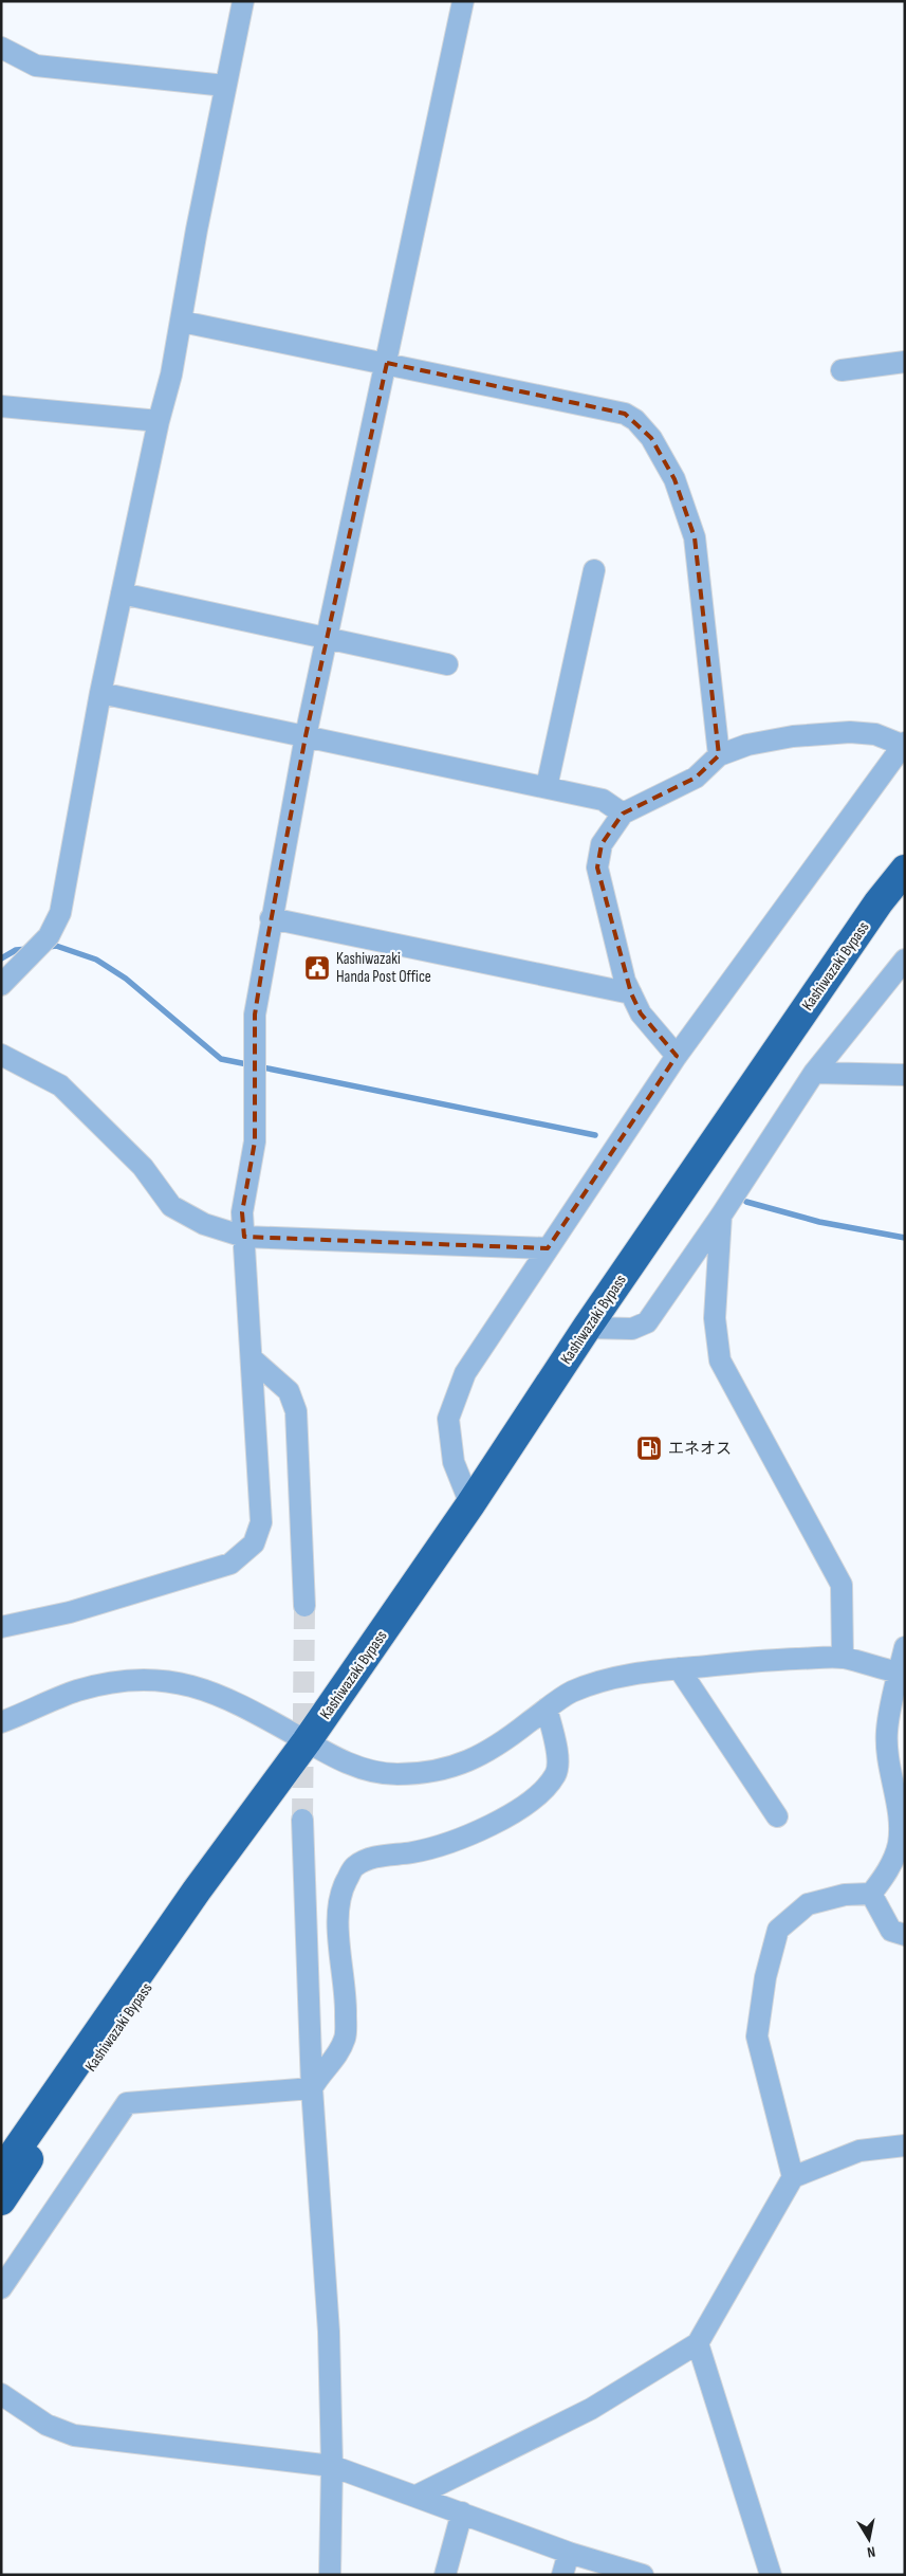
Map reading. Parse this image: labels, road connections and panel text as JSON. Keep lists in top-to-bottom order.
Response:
{
  "streets": {
    "highway": ["Kashiwazaki Bypass"]
  },
  "places": {
    "public building": ["Kashiwazaki Handa Post Office"],
    "fuel station": ["エネオス"]
  },
  "north": "bottom"
}
